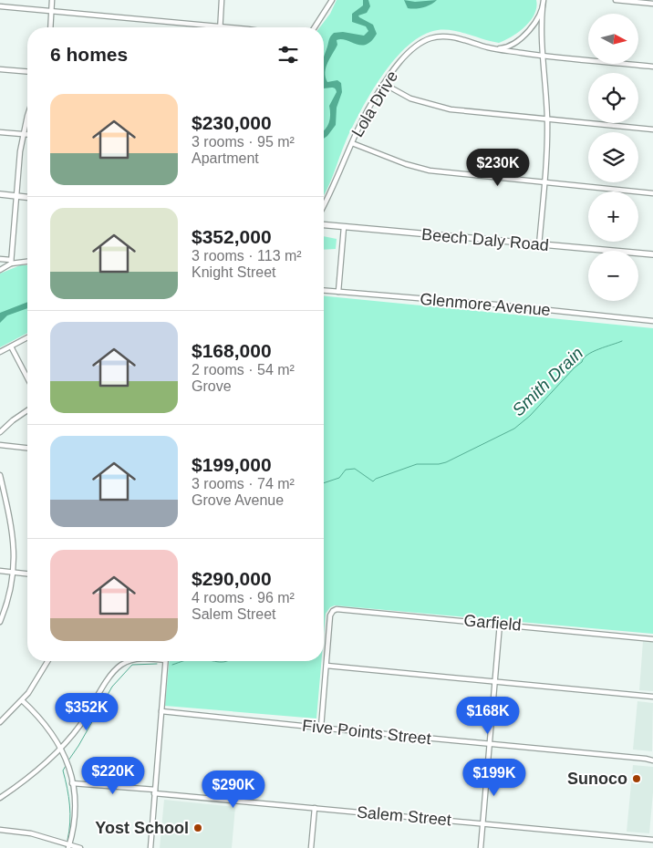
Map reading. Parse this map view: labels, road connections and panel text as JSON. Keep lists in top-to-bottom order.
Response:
{
  "streets": {
    "main road": ["Beech Daly Road"],
    "street": [
      "Lola Drive",
      "Glenmore Avenue",
      "Garfield",
      "Five Points Street",
      "Salem Street"
    ]
  },
  "water": ["Smith Drain"],
  "places": ["Sunoco", "Yost School"],
  "north": "right",
  "page": {
    "map_buttons": ["+", "−"],
    "heading": "6 homes",
    "list": [
      {
        "name": "$230,000",
        "note": "3 rooms · 95 m² · Apartment"
      },
      {
        "name": "$352,000",
        "note": "3 rooms · 113 m² · Knight Street"
      },
      {
        "name": "$168,000",
        "note": "2 rooms · 54 m² · Grove"
      },
      {
        "name": "$199,000",
        "note": "3 rooms · 74 m² · Grove Avenue"
      },
      {
        "name": "$290,000",
        "note": "4 rooms · 96 m² · Salem Street"
      }
    ],
    "price": [
      "$230K",
      "$352K",
      "$168K",
      "$220K",
      "$199K",
      "$290K"
    ]
  }
}
